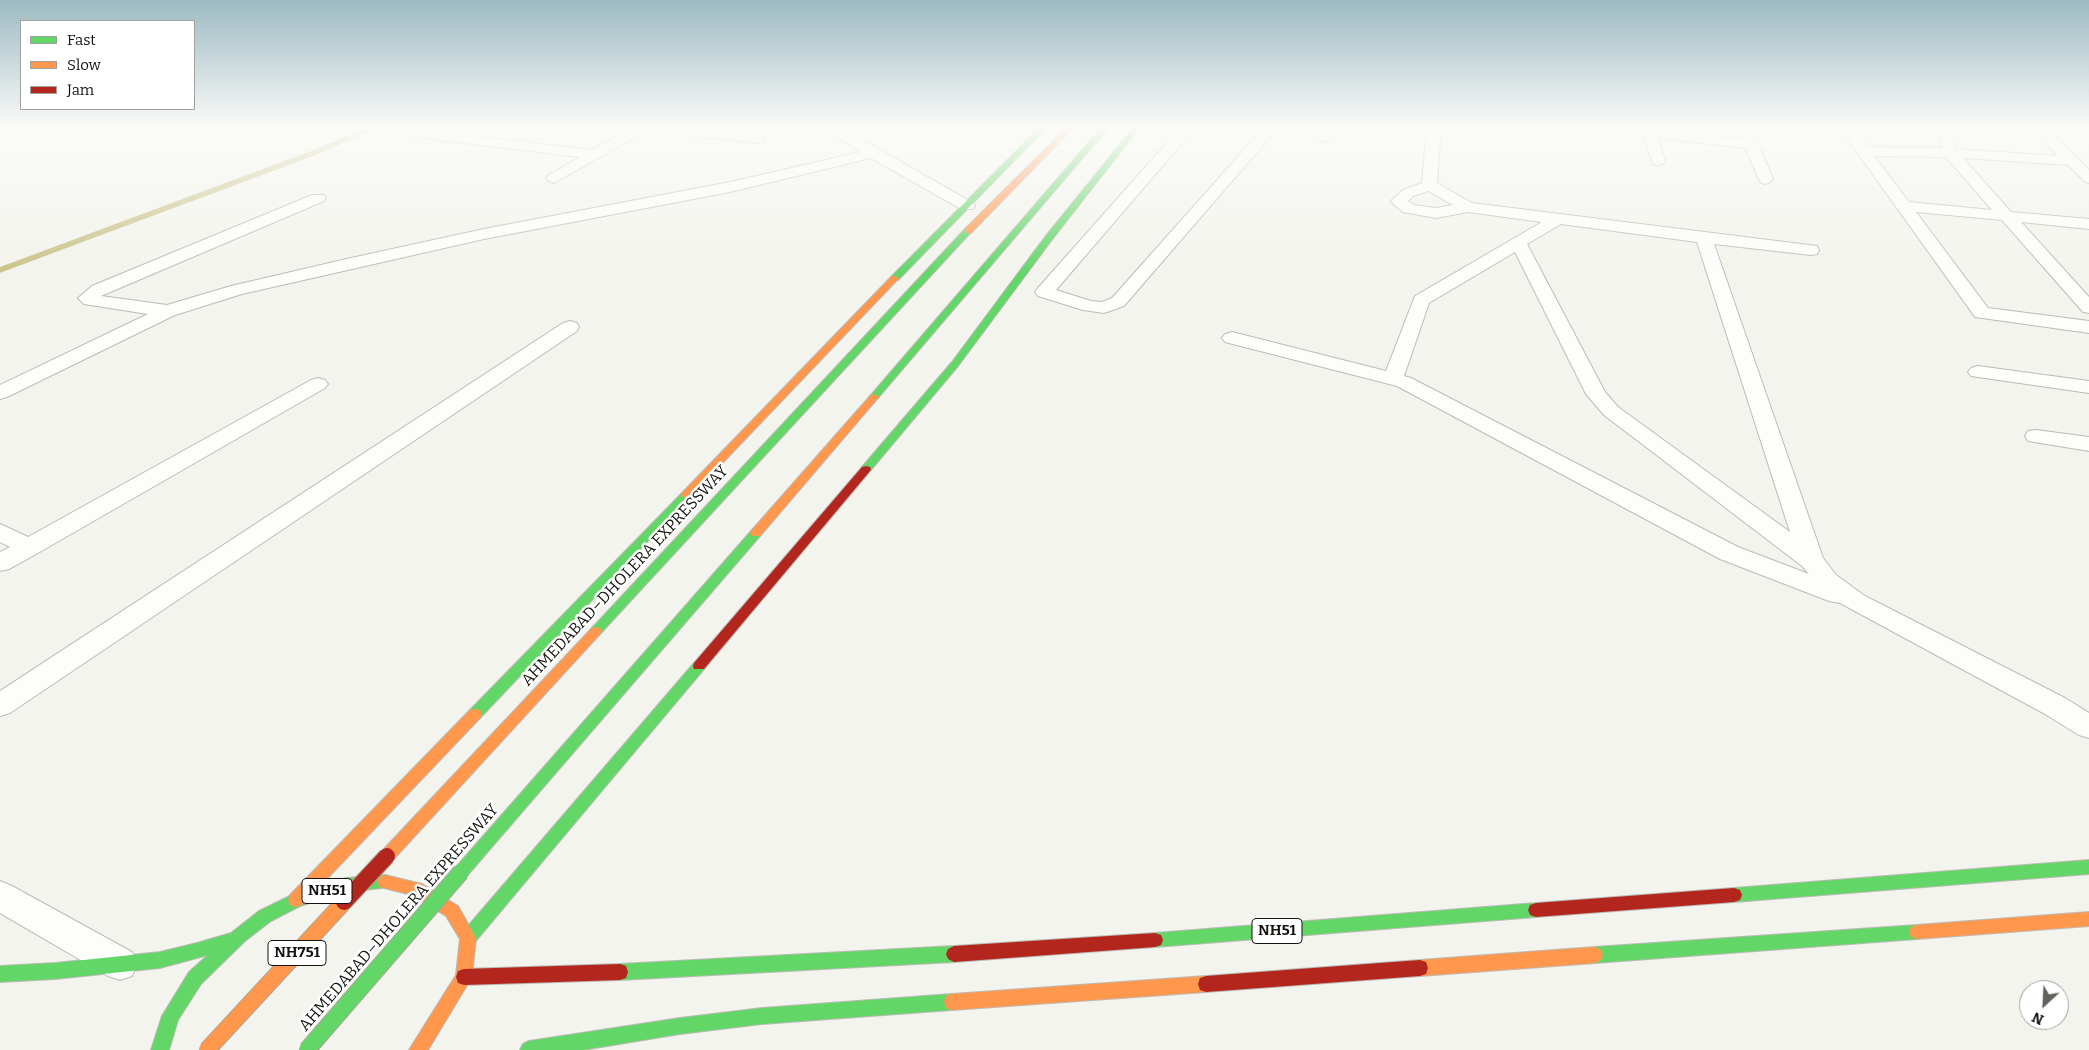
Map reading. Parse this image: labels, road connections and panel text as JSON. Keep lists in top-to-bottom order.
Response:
{
  "streets": {
    "main road": ["AHMEDABAD–DHOLERA EXPRESSWAY", "NH51", "NH751"]
  },
  "legend": ["Fast", "Slow", "Jam"],
  "north": "bottom left"
}
